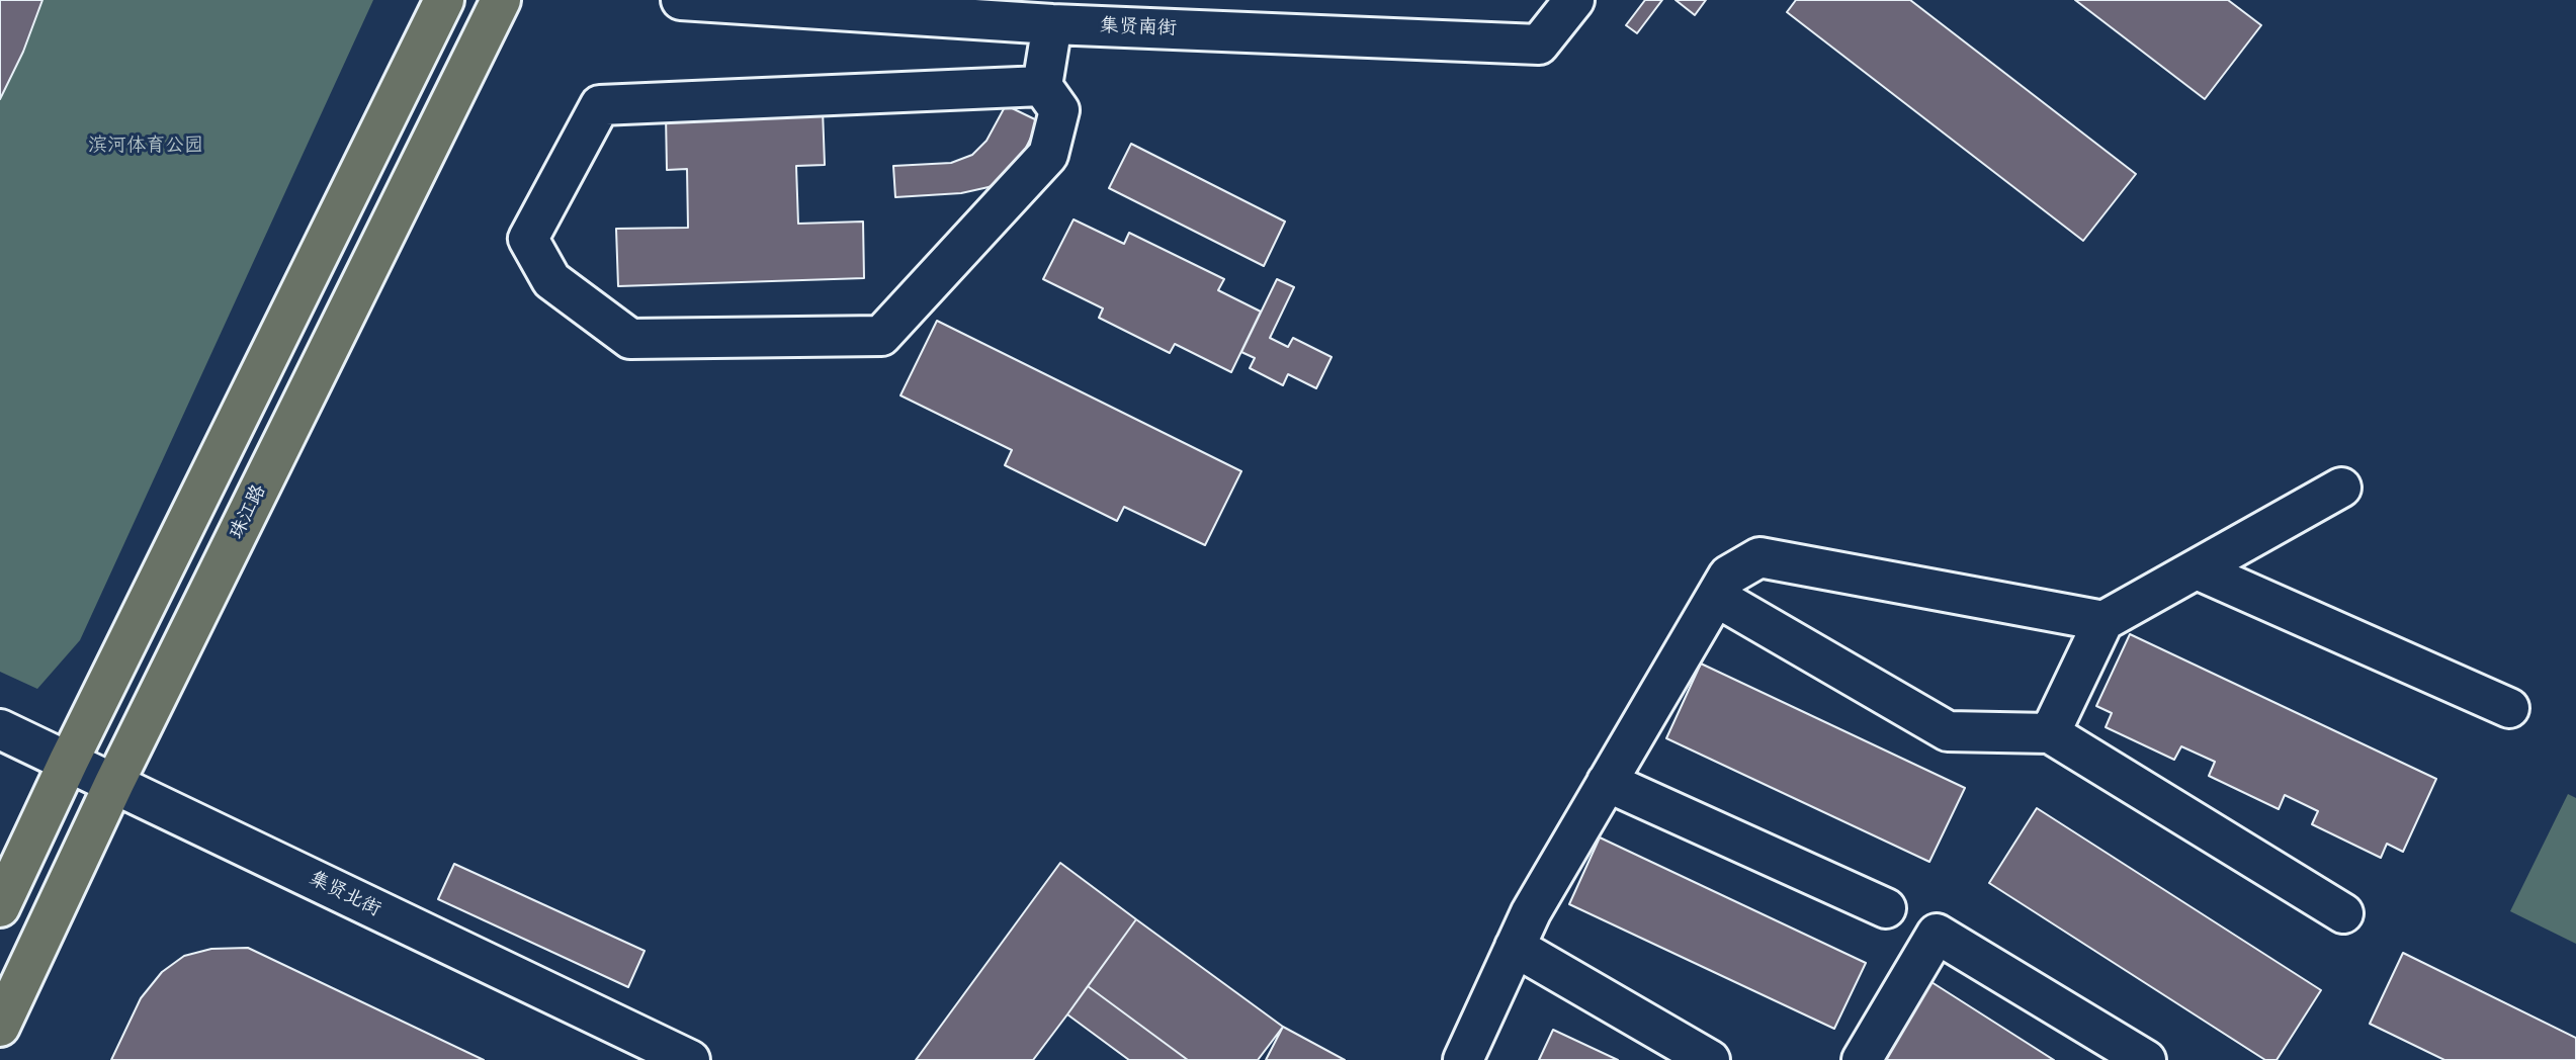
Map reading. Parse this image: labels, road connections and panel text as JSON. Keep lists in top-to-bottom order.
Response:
{
  "streets": {
    "main road": ["珠江路"],
    "street": ["集贤南街", "集贤北街"]
  },
  "crossings": [
    ["珠江路", "集贤北街"]
  ],
  "parks": ["滨河体育公园"]
}
